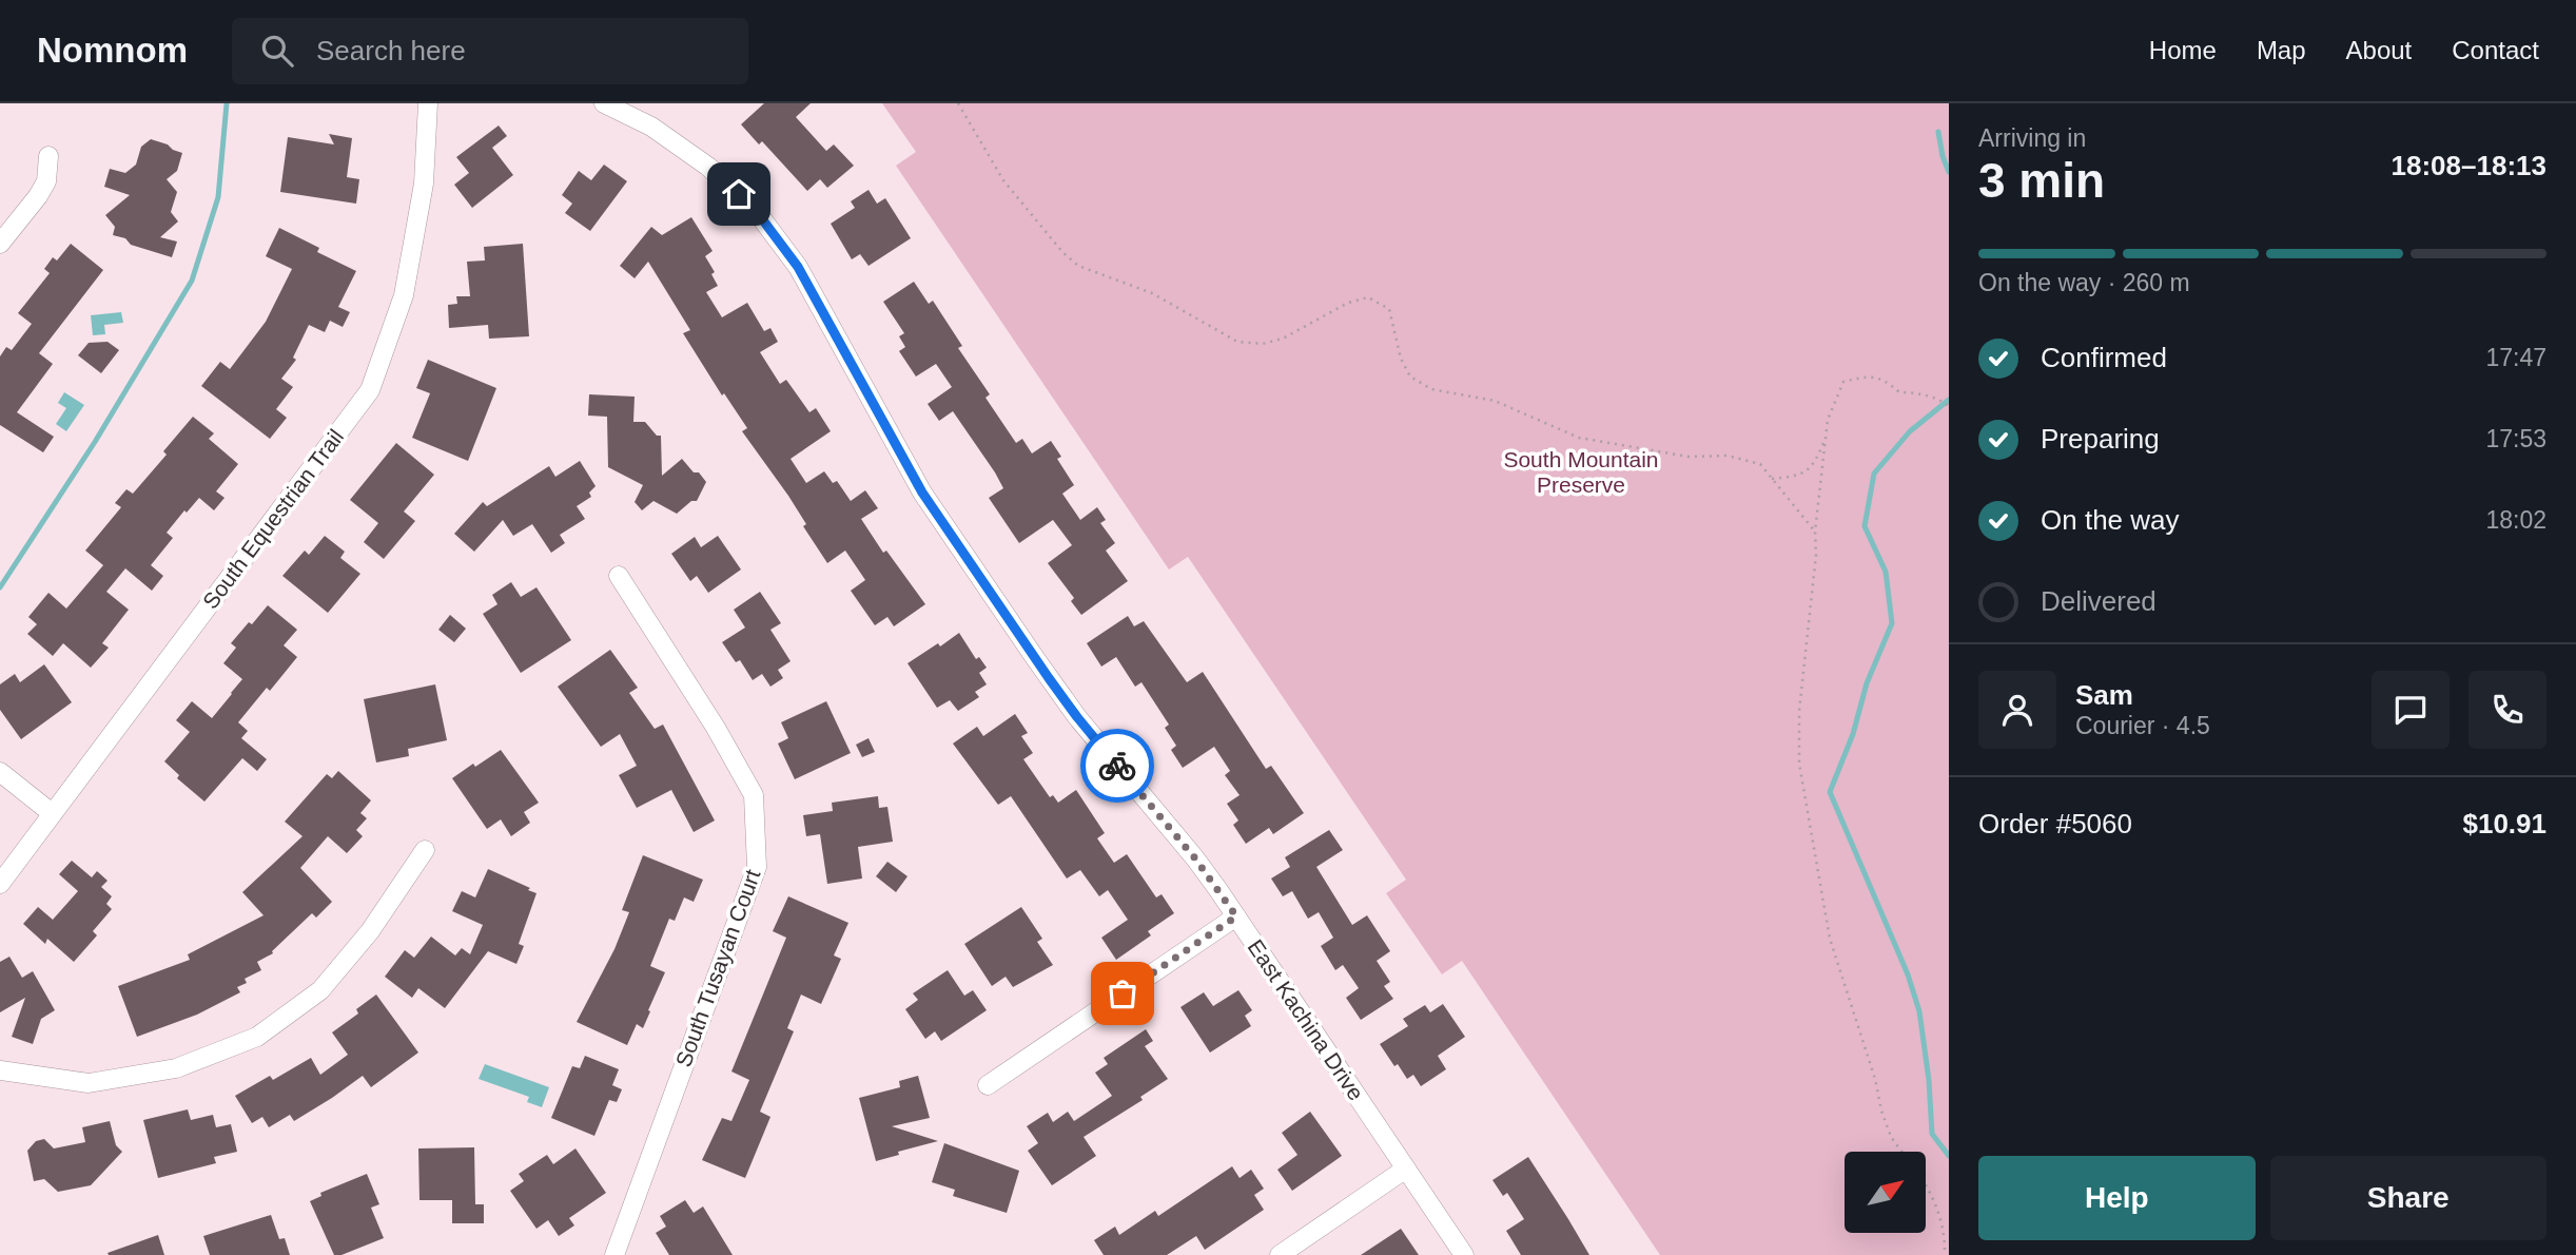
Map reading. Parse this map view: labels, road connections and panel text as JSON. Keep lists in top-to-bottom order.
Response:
{
  "streets": {
    "street": ["South Equestrian Trail", "South Tusayan Court", "East Kachina Drive"]
  },
  "parks": ["South Mountain Preserve"],
  "north": "top right",
  "page": {
    "header": "Nomnom",
    "search": "Search here",
    "nav": [
      "Home",
      "Map",
      "About",
      "Contact"
    ],
    "heading": ["3 min", "Arriving in", "18:08–18:13"],
    "panel": [
      "Sam",
      "Courier · 4.5",
      "Order #5060",
      "$10.91"
    ],
    "bar": "On the way · 260 m",
    "list": [
      ["Confirmed", "17:47"],
      ["Preparing", "17:53"],
      ["On the way", "18:02"],
      "Delivered"
    ],
    "buttons": ["Help", "Share"]
  }
}
